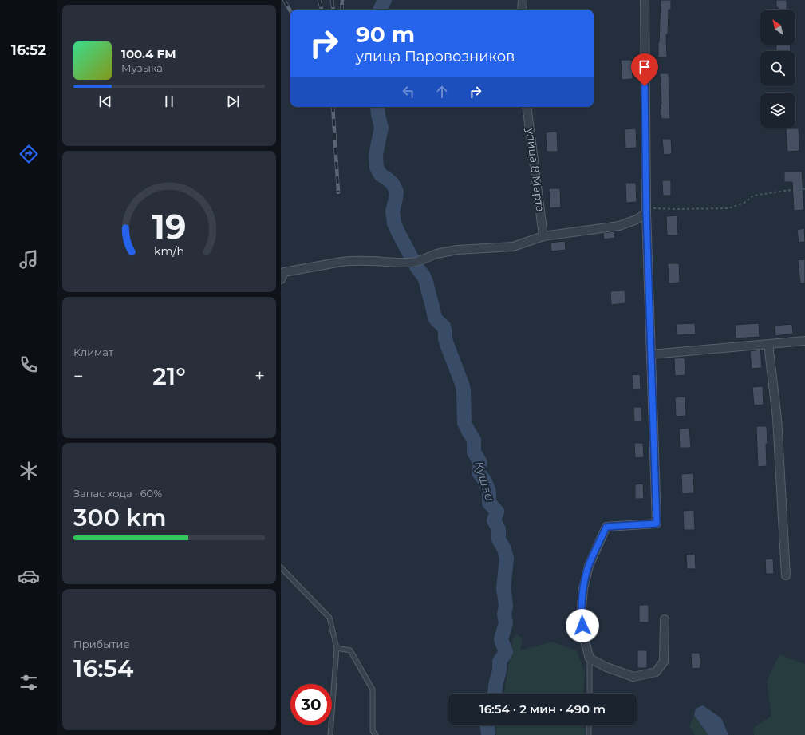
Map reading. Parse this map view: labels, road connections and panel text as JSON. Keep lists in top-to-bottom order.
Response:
{
  "streets": {
    "street": ["улица 8 Марта"]
  },
  "water": ["Кушва"],
  "north": "top left",
  "page": {
    "tabs": "16:52",
    "turn": ["90 m", "улица Паровозников"],
    "song": ["100.4 FM", "Музыка"],
    "tile": [
      "Климат",
      ["Запас хода · 60%", "300 km"],
      ["Прибытие", "16:54"]
    ],
    "heat": ["−", "21°", "+"],
    "limit": "30",
    "trip": "16:54 · 2 мин · 490 m",
    "gauge": ["19", "km/h"]
  }
}
